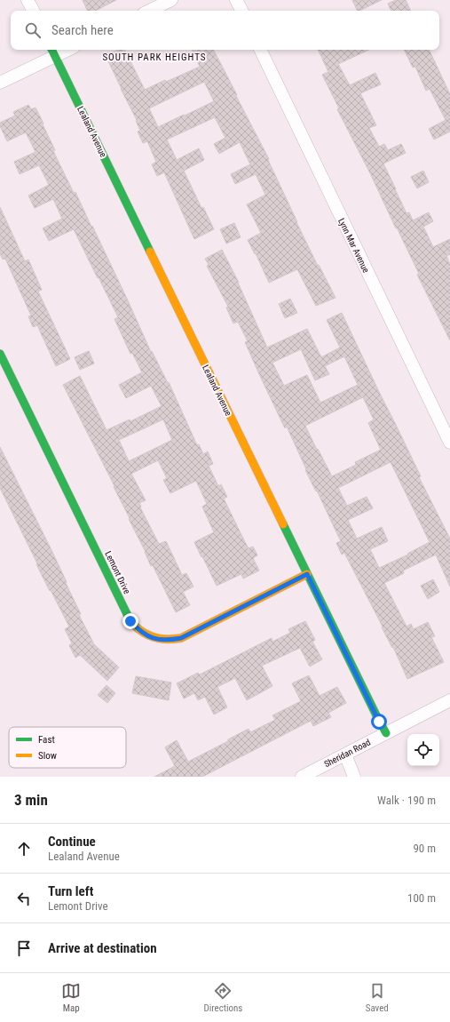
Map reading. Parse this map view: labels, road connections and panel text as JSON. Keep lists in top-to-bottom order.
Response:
{
  "streets": {
    "street": [
      "Lealand Avenue",
      "Lynn Mar Avenue",
      "Lemont Drive",
      "Sheridan Road"
    ]
  },
  "crossings": [
    ["Lealand Avenue", "Lemont Drive"],
    ["Lealand Avenue", "Sheridan Road"]
  ],
  "districts": ["SOUTH PARK HEIGHTS"],
  "legend": ["Fast", "Slow"],
  "page": {
    "search": "Search here",
    "heading": ["3 min", "Walk · 190 m"],
    "list": [
      ["Continue", "Lealand Avenue", "90 m"],
      ["Turn left", "Lemont Drive", "100 m"],
      "Arrive at destination"
    ],
    "nav": ["Map", "Directions", "Saved"]
  }
}
